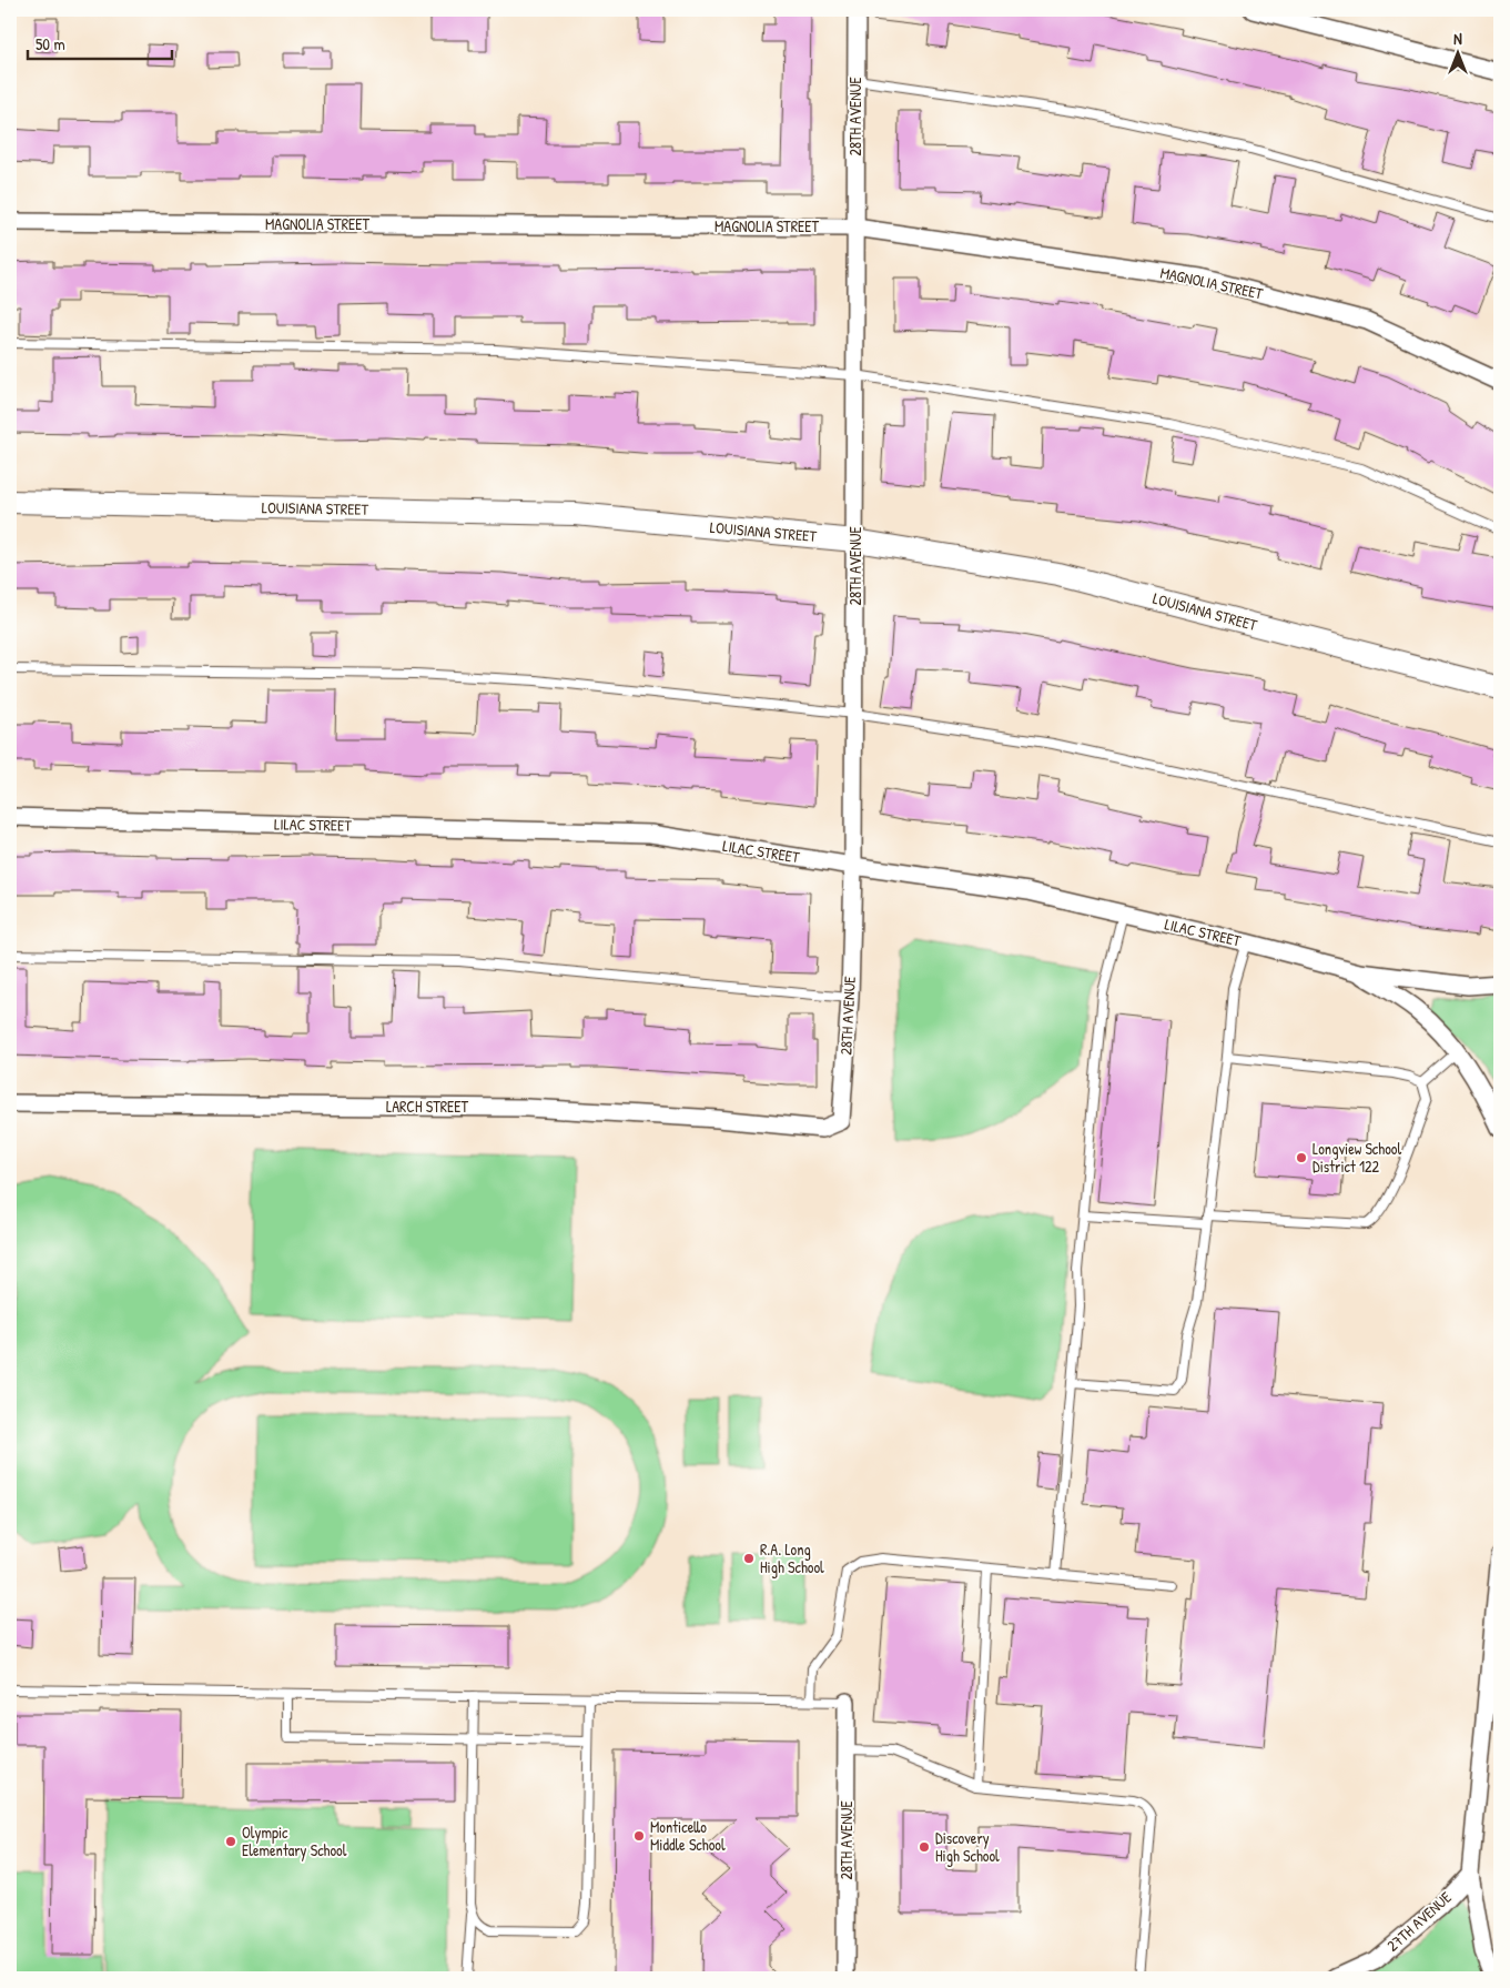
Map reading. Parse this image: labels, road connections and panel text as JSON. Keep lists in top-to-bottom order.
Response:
{
  "streets": {
    "street": [
      "28TH AVENUE",
      "MAGNOLIA STREET",
      "LOUISIANA STREET",
      "LILAC STREET",
      "LARCH STREET",
      "27TH AVENUE"
    ]
  },
  "crossings": [
    ["28TH AVENUE", "MAGNOLIA STREET"],
    ["28TH AVENUE", "LOUISIANA STREET"],
    ["28TH AVENUE", "LILAC STREET"],
    ["28TH AVENUE", "LARCH STREET"]
  ],
  "places": [
    "Longview School District 122",
    "R.A. Long High School",
    "Monticello Middle School",
    "Olympic Elementary School",
    "Discovery High School"
  ],
  "scale_bar": "50 m",
  "north": "top"
}
